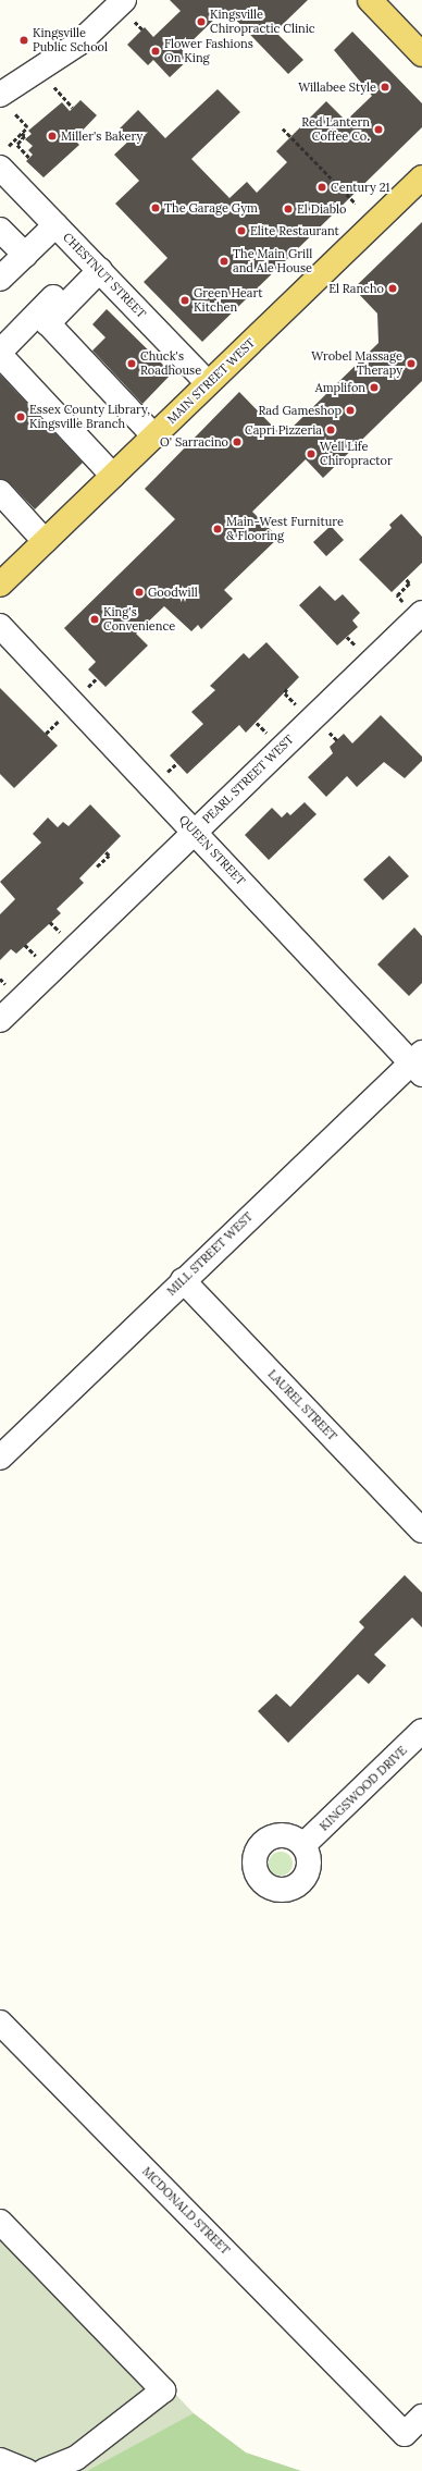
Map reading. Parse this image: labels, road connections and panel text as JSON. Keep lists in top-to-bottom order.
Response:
{
  "streets": {
    "main road": ["MAIN STREET WEST"],
    "street": [
      "CHESTNUT STREET",
      "PEARL STREET WEST",
      "QUEEN STREET",
      "MILL STREET WEST",
      "LAUREL STREET",
      "KINGSWOOD DRIVE",
      "MCDONALD STREET"
    ]
  },
  "crossings": [
    ["CHESTNUT STREET", "MAIN STREET WEST"],
    ["PEARL STREET WEST", "QUEEN STREET"],
    ["QUEEN STREET", "MILL STREET WEST"],
    ["MILL STREET WEST", "LAUREL STREET"]
  ],
  "places": [
    "Kingsville Chiropractic Clinic",
    "Kingsville Public School",
    "Flower Fashions On King",
    "Willabee Style",
    "Red Lantern Coffee Co.",
    "Miller's Bakery",
    "Century 21",
    "The Garage Gym",
    "El Diablo",
    "Elite Restaurant",
    "The Main Grill and Ale House",
    "El Rancho",
    "Green Heart Kitchen",
    "Chuck's Roadhouse",
    "Wrobel Massage Therapy",
    "Amplifon",
    "Rad Gameshop",
    "Essex County Library, Kingsville Branch",
    "Capri Pizzeria",
    "O' Sarracino",
    "Well Life Chiropractor",
    "Main-West Furniture & Flooring",
    "Goodwill",
    "King's Convenience"
  ]
}
